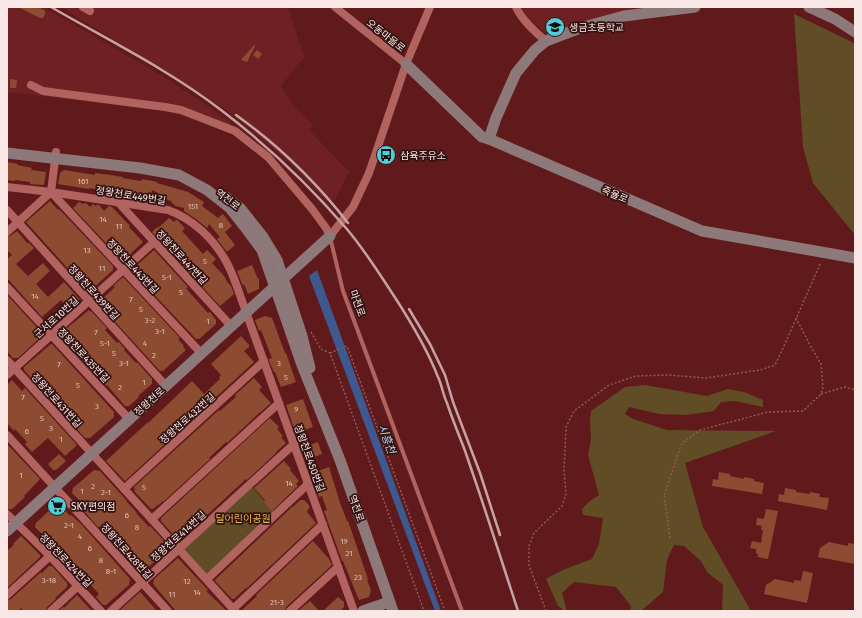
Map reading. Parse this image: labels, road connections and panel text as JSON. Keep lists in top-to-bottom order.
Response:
{
  "streets": {
    "street": [
      "오동마을로",
      "죽율로",
      "정왕천로449번길",
      "역전로",
      "정왕천로447번길",
      "정왕천로443번길",
      "정왕천로439번길",
      "군서로10번길",
      "정왕천로435번길",
      "정왕천로431번길",
      "정왕천로",
      "정왕천로432번길",
      "정왕천로450번길",
      "정왕천로414번길",
      "정왕천로428번길",
      "정왕천로424번길"
    ],
    "lane": ["마전로"]
  },
  "crossings": [
    ["오동마을로", "죽율로"],
    ["정왕천로449번길", "정왕천로447번길"],
    ["정왕천로449번길", "정왕천로443번길"],
    ["정왕천로449번길", "정왕천로"],
    ["정왕천로449번길", "정왕천로450번길"],
    ["역전로", "정왕천로"],
    ["정왕천로447번길", "군서로10번길"],
    ["정왕천로447번길", "정왕천로"],
    ["정왕천로443번길", "군서로10번길"],
    ["정왕천로443번길", "정왕천로"],
    ["정왕천로439번길", "군서로10번길"],
    ["정왕천로439번길", "정왕천로"],
    ["마전로", "정왕천로"],
    ["군서로10번길", "정왕천로435번길"],
    ["군서로10번길", "정왕천로431번길"],
    ["정왕천로435번길", "정왕천로"],
    ["정왕천로431번길", "정왕천로"],
    ["정왕천로", "정왕천로450번길"],
    ["정왕천로", "정왕천로428번길"],
    ["정왕천로", "정왕천로424번길"],
    ["정왕천로432번길", "정왕천로450번길"],
    ["정왕천로450번길", "정왕천로414번길"],
    ["정왕천로414번길", "정왕천로428번길"]
  ],
  "water": ["시흥천"],
  "parks": ["달어린이공원"],
  "places": {
    "school or university": ["생금초등학교"],
    "bus stop": ["삼육주유소"],
    "supermarket": ["SKY편의점"]
  },
  "house_numbers": [
    "161",
    "151",
    "14",
    "8",
    "11",
    "13",
    "5",
    "11",
    "5-1",
    "5",
    "14",
    "7",
    "5",
    "3-2",
    "1",
    "3-1",
    "7",
    "5-1",
    "4",
    "5",
    "2",
    "3-1",
    "3",
    "7",
    "5",
    "1",
    "5",
    "2",
    "7",
    "3",
    "9",
    "5",
    "3",
    "6",
    "1",
    "1",
    "14",
    "2",
    "5",
    "1",
    "2-1",
    "6",
    "2-1",
    "8",
    "4",
    "19",
    "6",
    "21",
    "8",
    "8-1",
    "23",
    "3-18",
    "12",
    "14",
    "11",
    "21-3"
  ]
}
